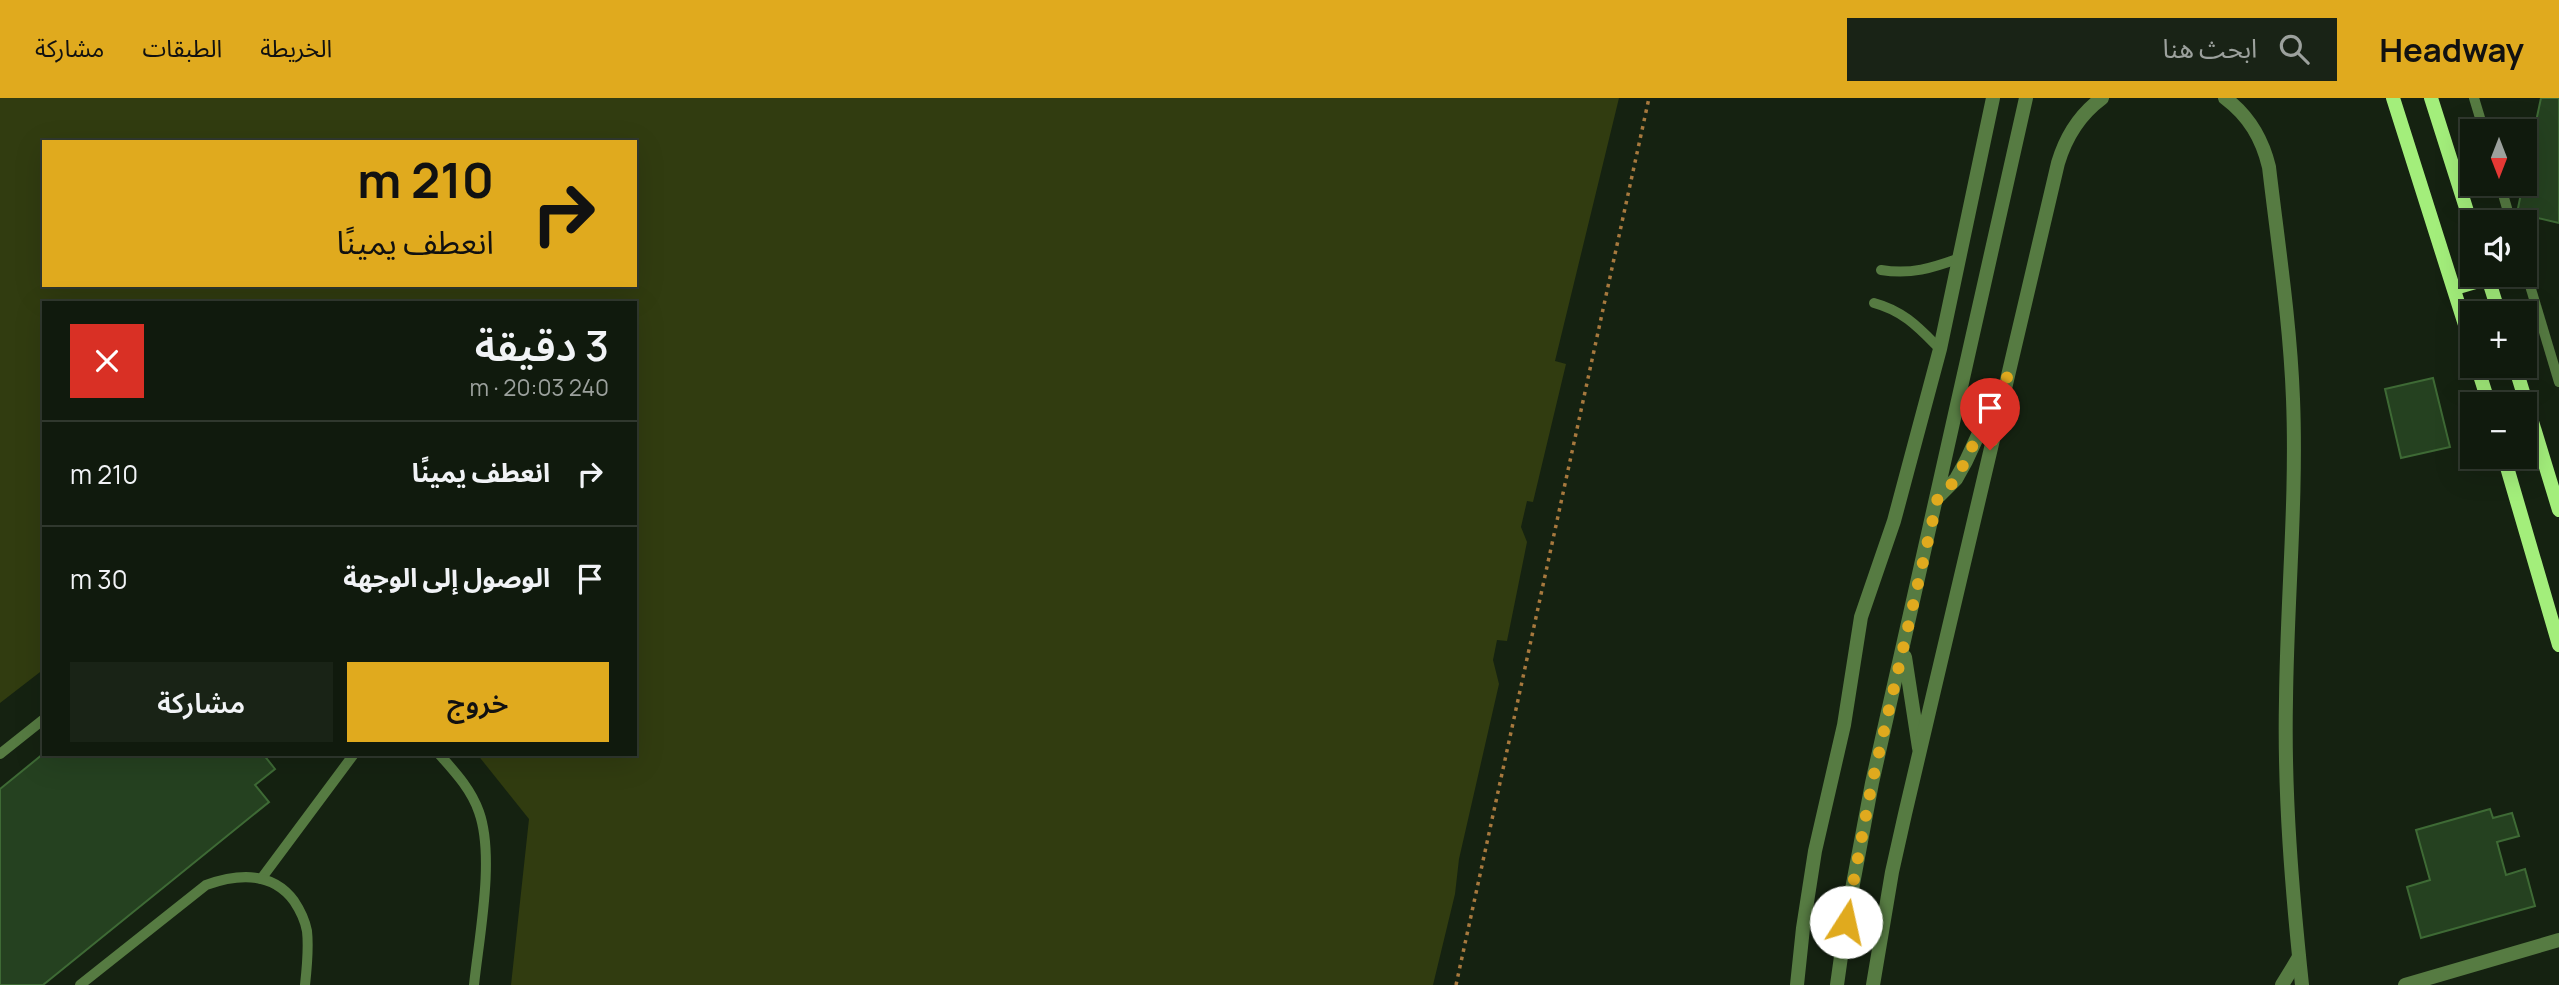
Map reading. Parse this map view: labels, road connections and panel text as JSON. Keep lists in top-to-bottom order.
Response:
{
  "north": "bottom",
  "page": {
    "header": "Headway",
    "search": "ابحث هنا",
    "nav": ["الخريطة", "الطبقات", "مشاركة"],
    "map_buttons": ["+", "−"],
    "turn": ["210 m", "انعطف يمينًا"],
    "heading": ["3 دقيقة", "240 m · 20:03"],
    "list": [
      {
        "name": "انعطف يمينًا",
        "value": "210 m"
      },
      {
        "name": "الوصول إلى الوجهة",
        "value": "30 m"
      }
    ],
    "buttons": ["خروج", "مشاركة"]
  }
}
